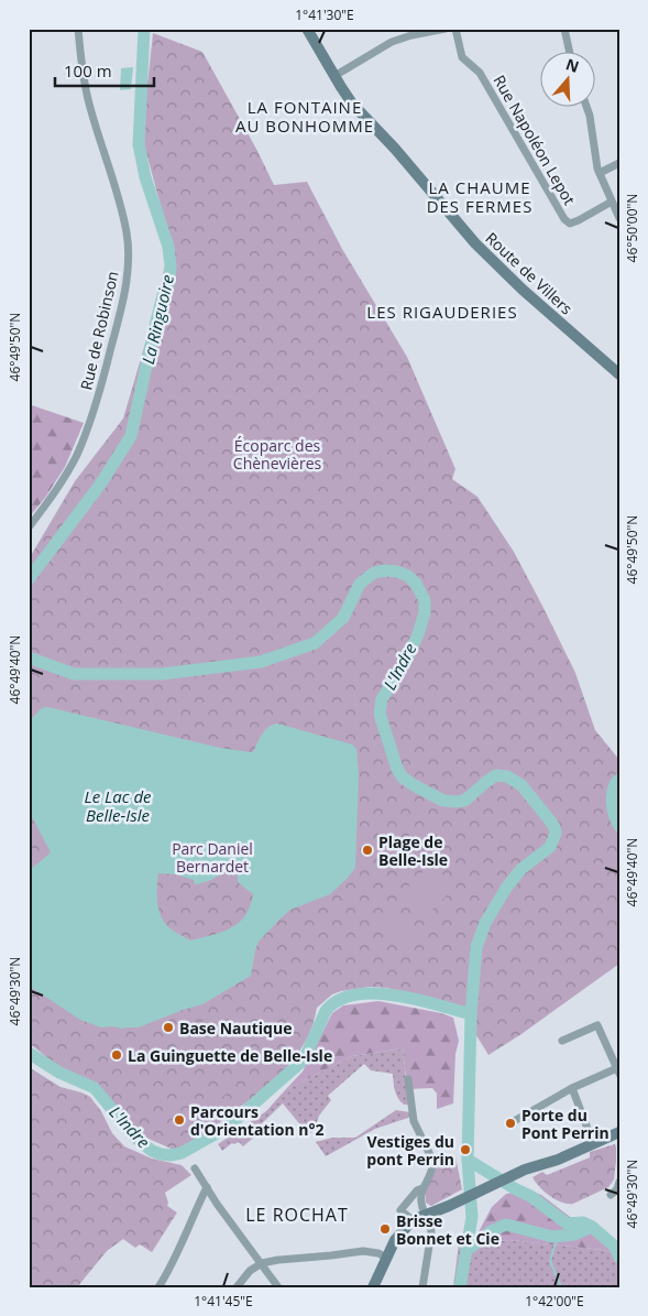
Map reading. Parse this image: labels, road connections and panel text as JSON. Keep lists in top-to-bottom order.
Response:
{
  "streets": {
    "main road": ["Route de Villers"],
    "street": ["Rue Napoléon Lepot", "Rue de Robinson"]
  },
  "districts": [
    "LA FONTAINE AU BONHOMME",
    "LA CHAUME DES FERMES",
    "LES RIGAUDERIES",
    "LE ROCHAT"
  ],
  "water": ["La Ringuoire", "L'Indre", "Le Lac de Belle-Isle"],
  "parks": ["Écoparc des Chènevières", "Parc Daniel Bernardet"],
  "places": [
    "Plage de Belle-Isle",
    "Base Nautique",
    "La Guinguette de Belle-Isle",
    "Parcours d'Orientation n°2",
    "Porte du Pont Perrin",
    "Vestiges du pont Perrin",
    "Brisse Bonnet et Cie"
  ],
  "scale_bar": "100 m",
  "north": "top",
  "coordinates": [
    "1°41'30\"E",
    "46°50'00\"N",
    "46°49'50\"N",
    "46°49'40\"N",
    "46°49'30\"N",
    "1°41'45\"E",
    "1°42'00\"E"
  ]
}
